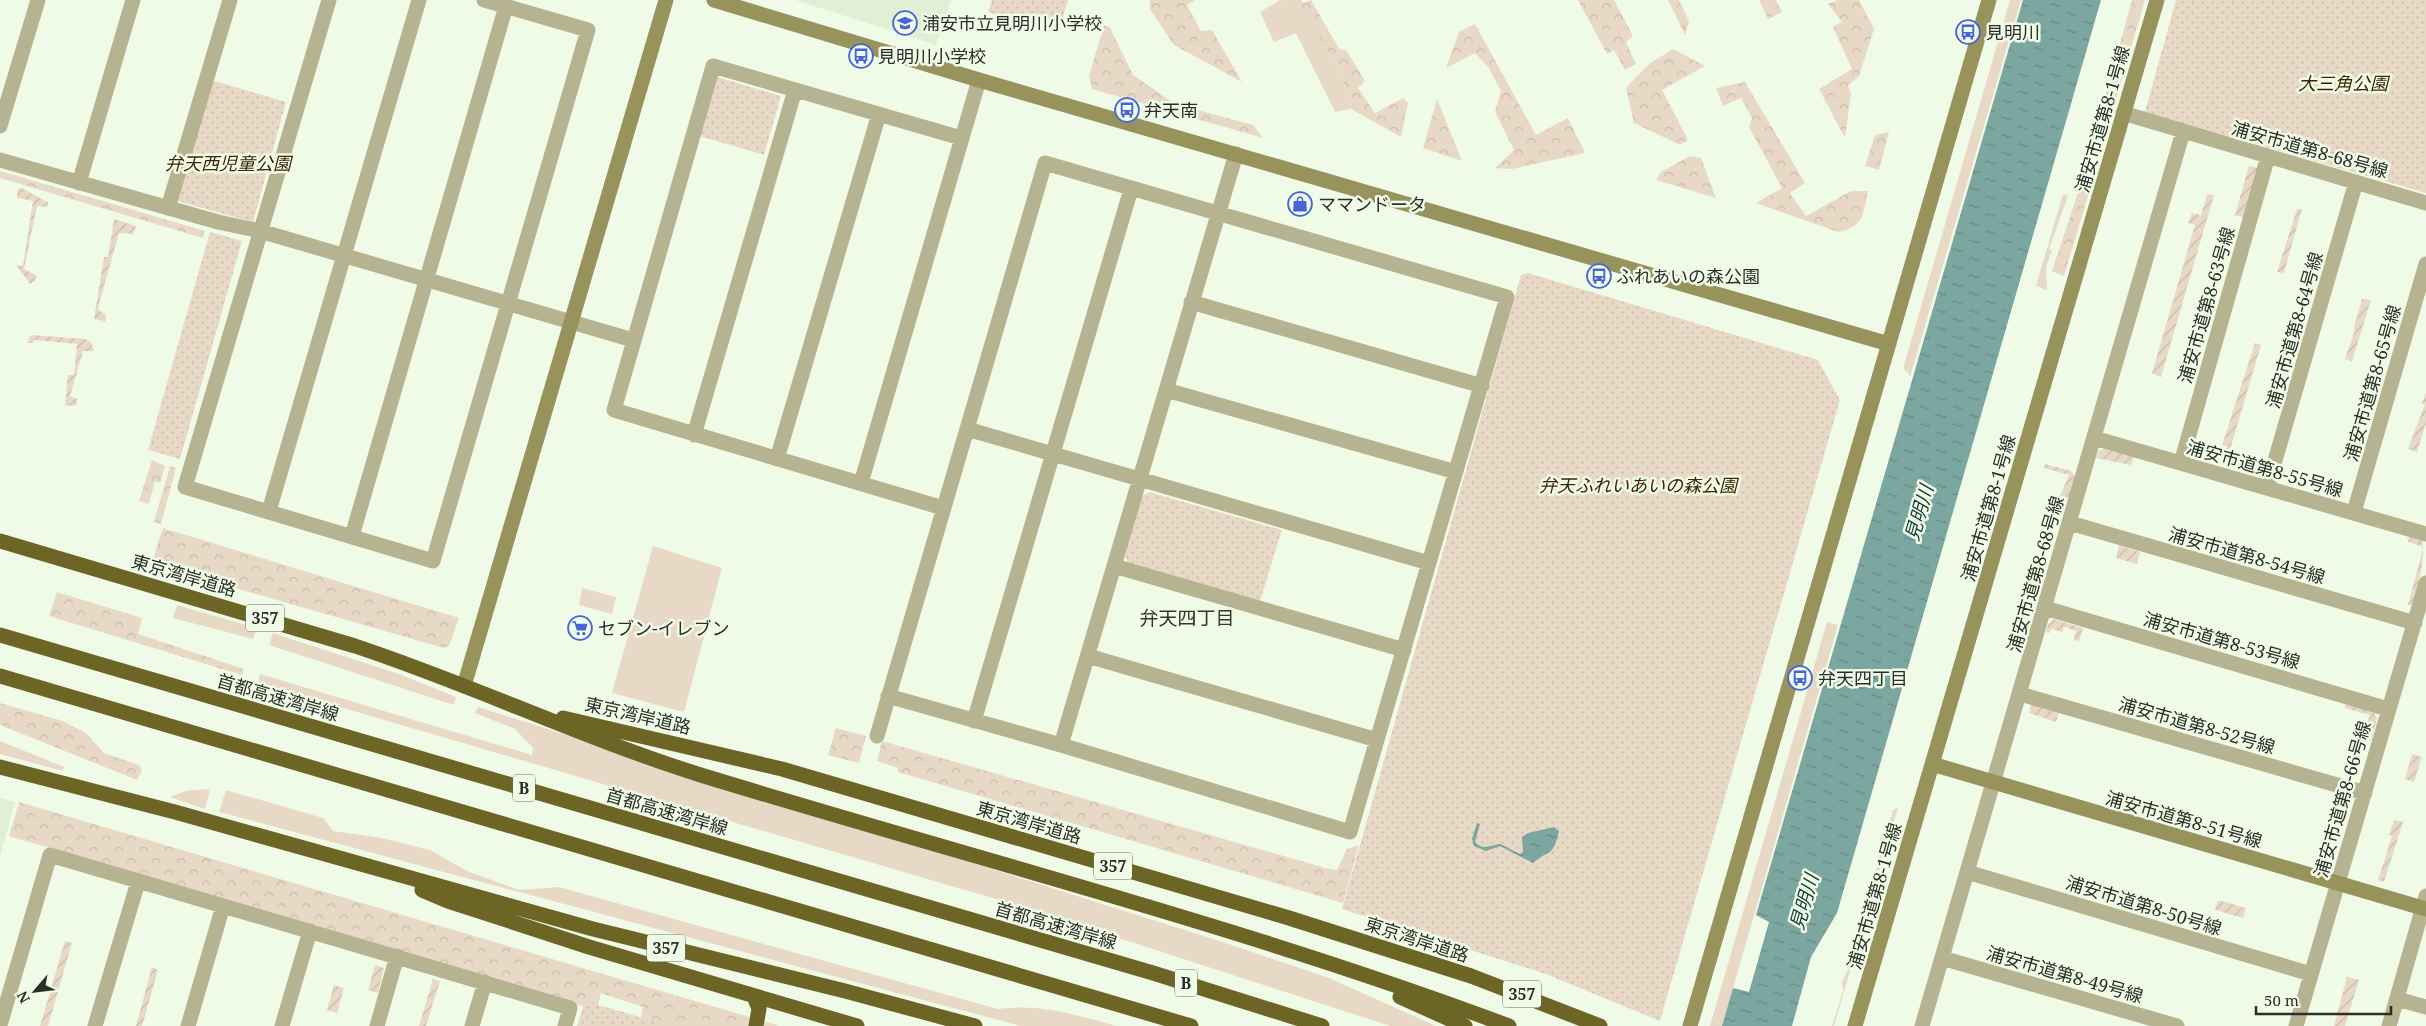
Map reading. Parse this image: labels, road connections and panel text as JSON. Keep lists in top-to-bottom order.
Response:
{
  "streets": {
    "highway": [
      "東京湾岸道路",
      "357",
      "首都高速湾岸線",
      "B"
    ],
    "street": [
      "浦安市道第8-1号線",
      "浦安市道第8-68号線",
      "浦安市道第8-63号線",
      "浦安市道第8-64号線",
      "浦安市道第8-65号線",
      "浦安市道第8-55号線",
      "浦安市道第8-54号線",
      "浦安市道第8-53号線",
      "浦安市道第8-52号線",
      "浦安市道第8-66号線",
      "浦安市道第8-51号線",
      "浦安市道第8-50号線",
      "浦安市道第8-49号線"
    ]
  },
  "crossings": [
    ["浦安市道第8-1号線", "浦安市道第8-68号線"],
    ["浦安市道第8-1号線", "浦安市道第8-51号線"],
    ["浦安市道第8-68号線", "浦安市道第8-63号線"],
    ["浦安市道第8-68号線", "浦安市道第8-64号線"],
    ["浦安市道第8-68号線", "浦安市道第8-55号線"],
    ["浦安市道第8-68号線", "浦安市道第8-54号線"],
    ["浦安市道第8-68号線", "浦安市道第8-53号線"],
    ["浦安市道第8-68号線", "浦安市道第8-52号線"],
    ["浦安市道第8-68号線", "浦安市道第8-51号線"],
    ["浦安市道第8-68号線", "浦安市道第8-50号線"],
    ["浦安市道第8-68号線", "浦安市道第8-49号線"],
    ["浦安市道第8-63号線", "浦安市道第8-55号線"],
    ["浦安市道第8-64号線", "浦安市道第8-55号線"],
    ["浦安市道第8-65号線", "浦安市道第8-55号線"],
    ["浦安市道第8-54号線", "浦安市道第8-66号線"],
    ["浦安市道第8-53号線", "浦安市道第8-66号線"],
    ["浦安市道第8-52号線", "浦安市道第8-66号線"],
    ["浦安市道第8-66号線", "浦安市道第8-51号線"],
    ["浦安市道第8-66号線", "浦安市道第8-50号線"]
  ],
  "districts": ["弁天四丁目"],
  "water": ["見明川"],
  "parks": ["大三角公園", "弁天西児童公園", "弁天ふれいあいの森公園"],
  "places": {
    "school or university": ["浦安市立見明川小学校"],
    "bus stop": [
      "見明川",
      "見明川小学校",
      "弁天南",
      "ふれあいの森公園",
      "弁天四丁目"
    ],
    "shop": ["ママンドータ"],
    "supermarket": ["セブン-イレブン"]
  },
  "scale_bar": "50 m",
  "north": "bottom left"
}
